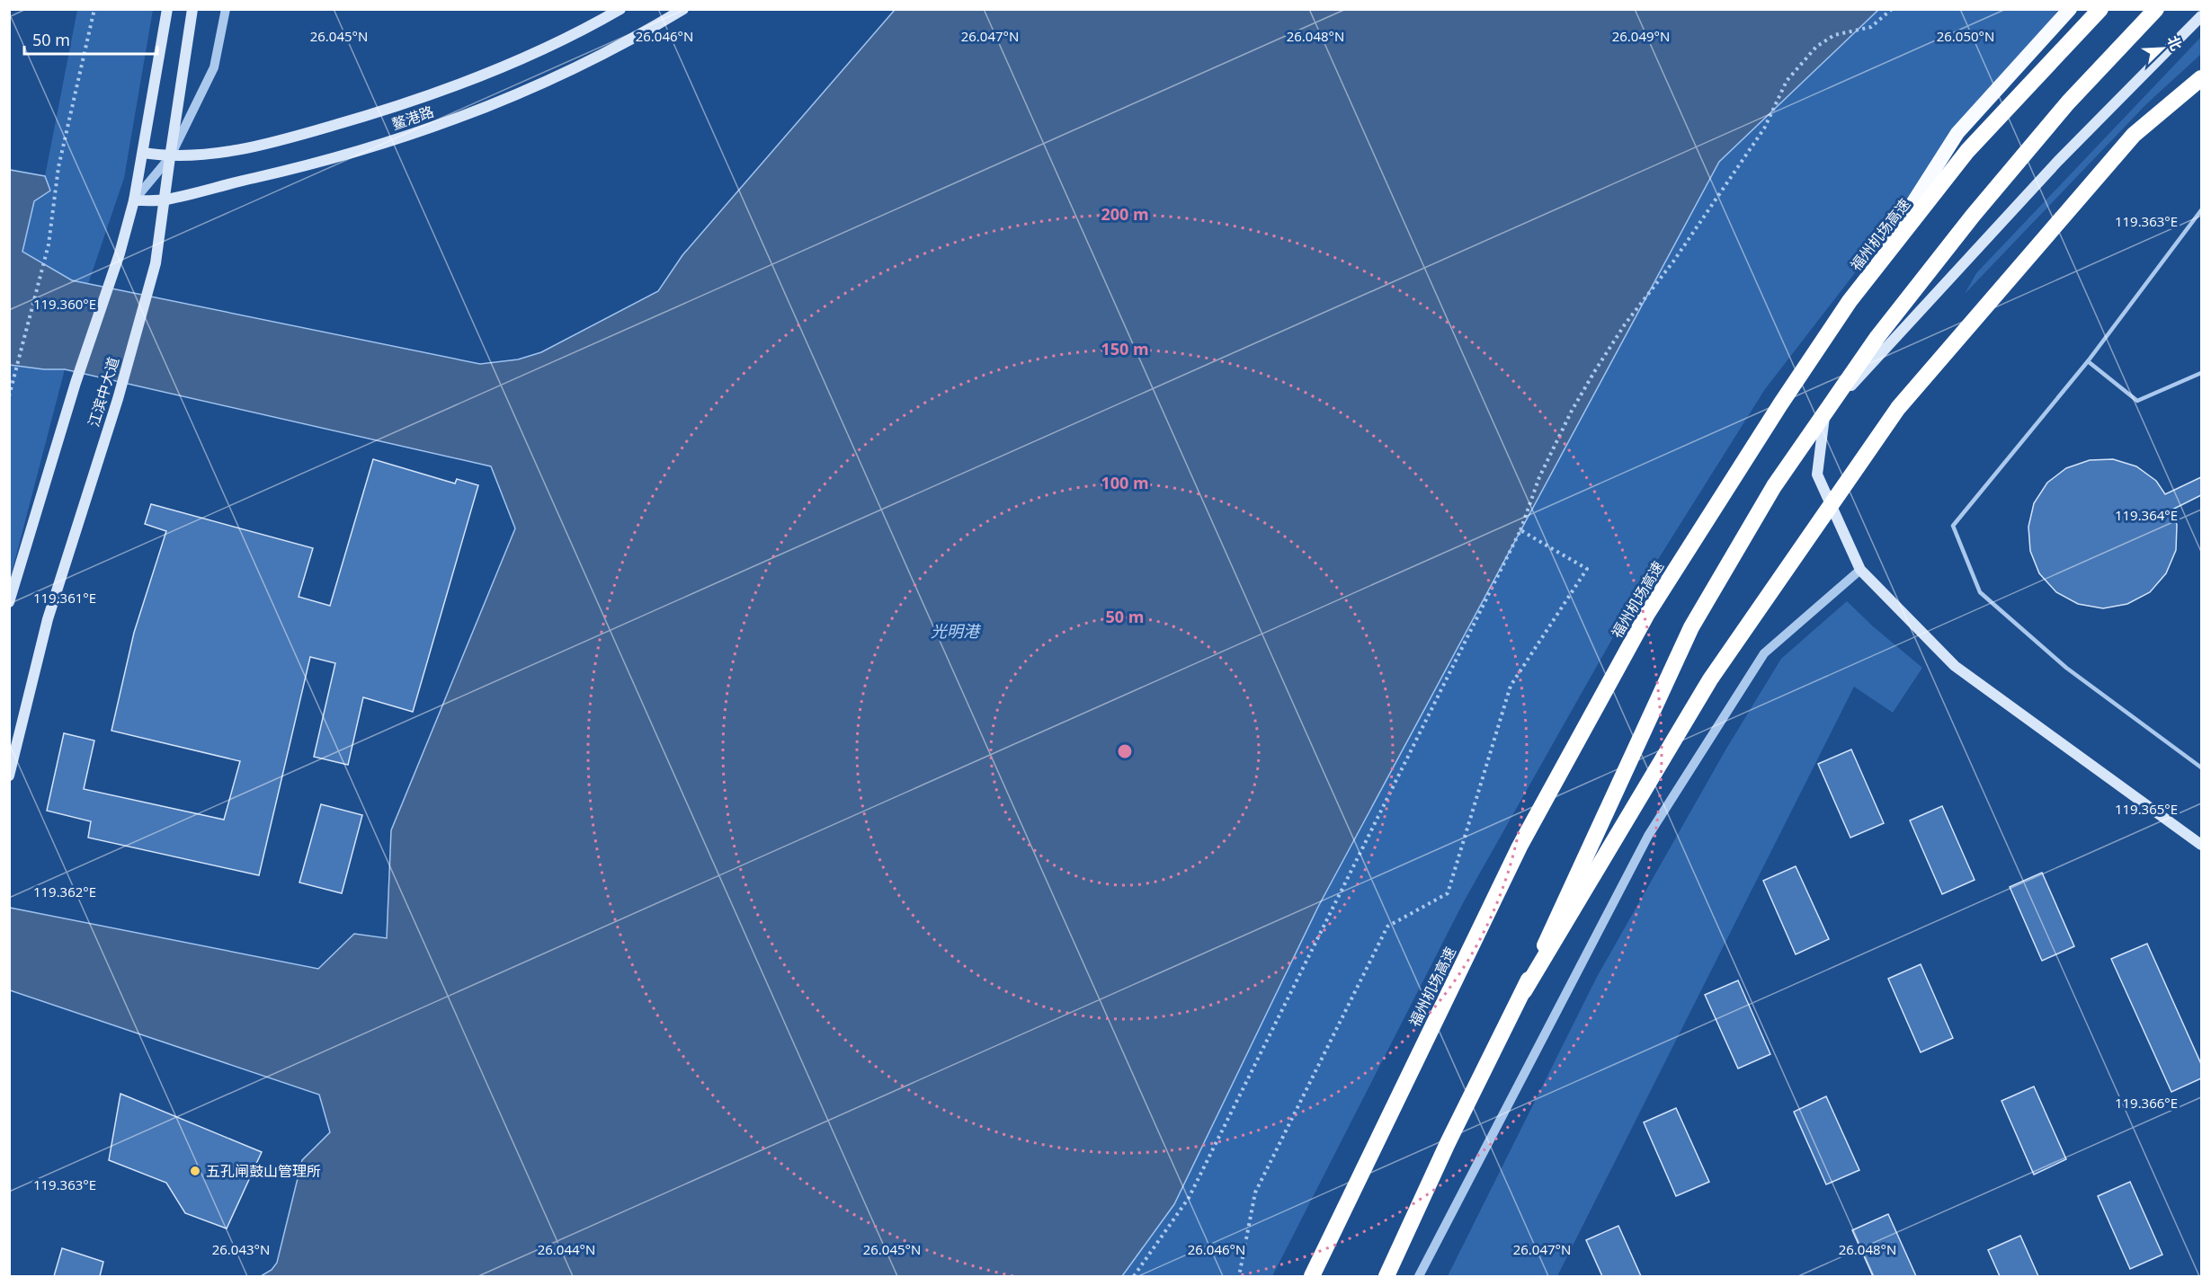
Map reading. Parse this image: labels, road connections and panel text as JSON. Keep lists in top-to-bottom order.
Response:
{
  "streets": {
    "highway": ["福州机场高速"],
    "main road": ["鳌港路", "江滨中大道"]
  },
  "crossings": [
    ["鳌港路", "江滨中大道"]
  ],
  "water": ["光明港"],
  "places": ["五孔闸鼓山管理所"],
  "scale_bar": "50 m",
  "north": "top right",
  "coordinates": [
    "26.045°N",
    "26.046°N",
    "26.047°N",
    "26.048°N",
    "26.049°N",
    "26.050°N",
    "119.363°E",
    "119.360°E",
    "119.364°E",
    "119.361°E",
    "119.365°E",
    "119.362°E",
    "119.366°E",
    "26.043°N",
    "26.044°N"
  ],
  "rings": [
    "200 m",
    "150 m",
    "100 m",
    "50 m"
  ]
}
